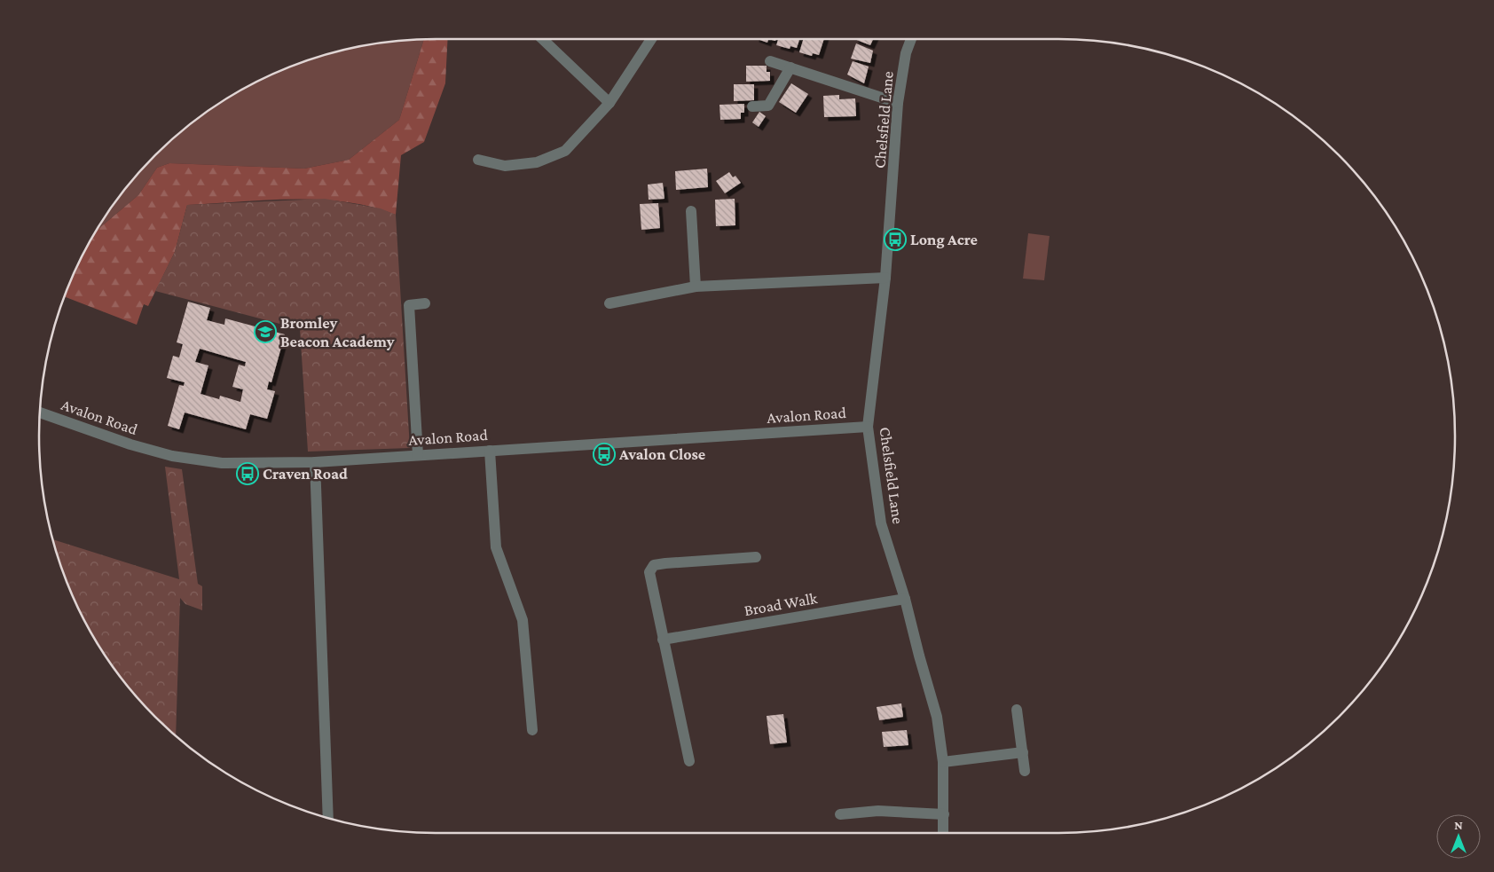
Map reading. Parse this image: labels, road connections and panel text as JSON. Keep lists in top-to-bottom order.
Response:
{
  "streets": {
    "street": ["Chelsfield Lane", "Avalon Road", "Broad Walk"]
  },
  "crossings": [
    ["Chelsfield Lane", "Avalon Road"],
    ["Chelsfield Lane", "Broad Walk"]
  ],
  "places": {
    "bus stop": ["Long Acre", "Avalon Close", "Craven Road"],
    "school or university": ["Bromley Beacon Academy"]
  },
  "north": "top"
}
